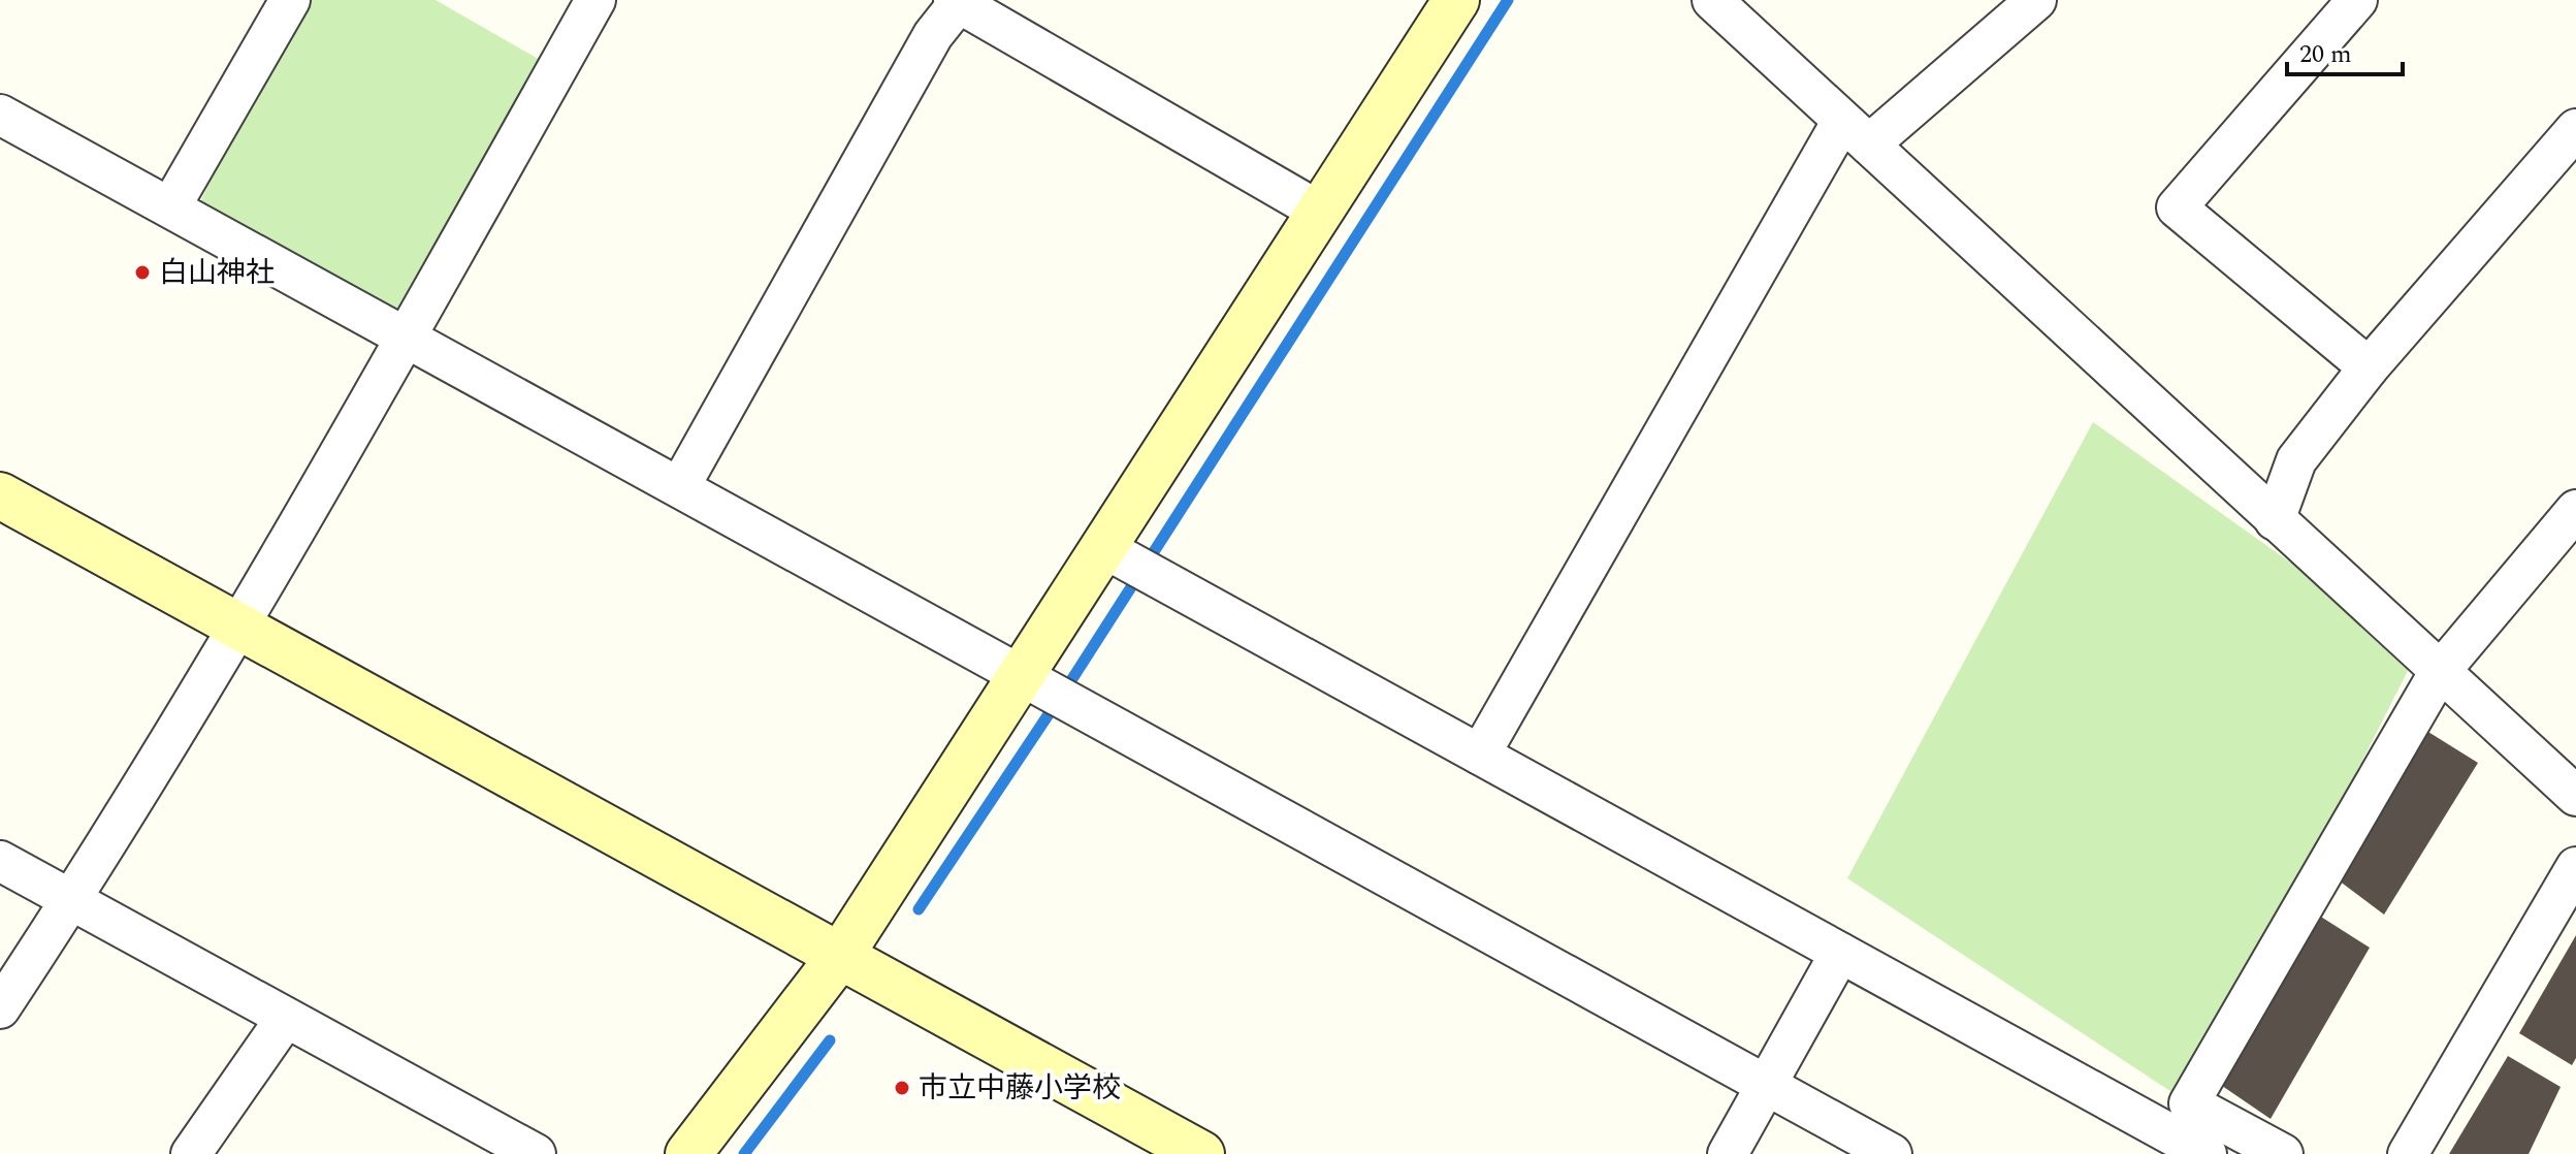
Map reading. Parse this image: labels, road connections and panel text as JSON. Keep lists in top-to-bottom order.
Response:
{
  "places": ["白山神社", "市立中藤小学校"],
  "scale_bar": "20 m"
}
